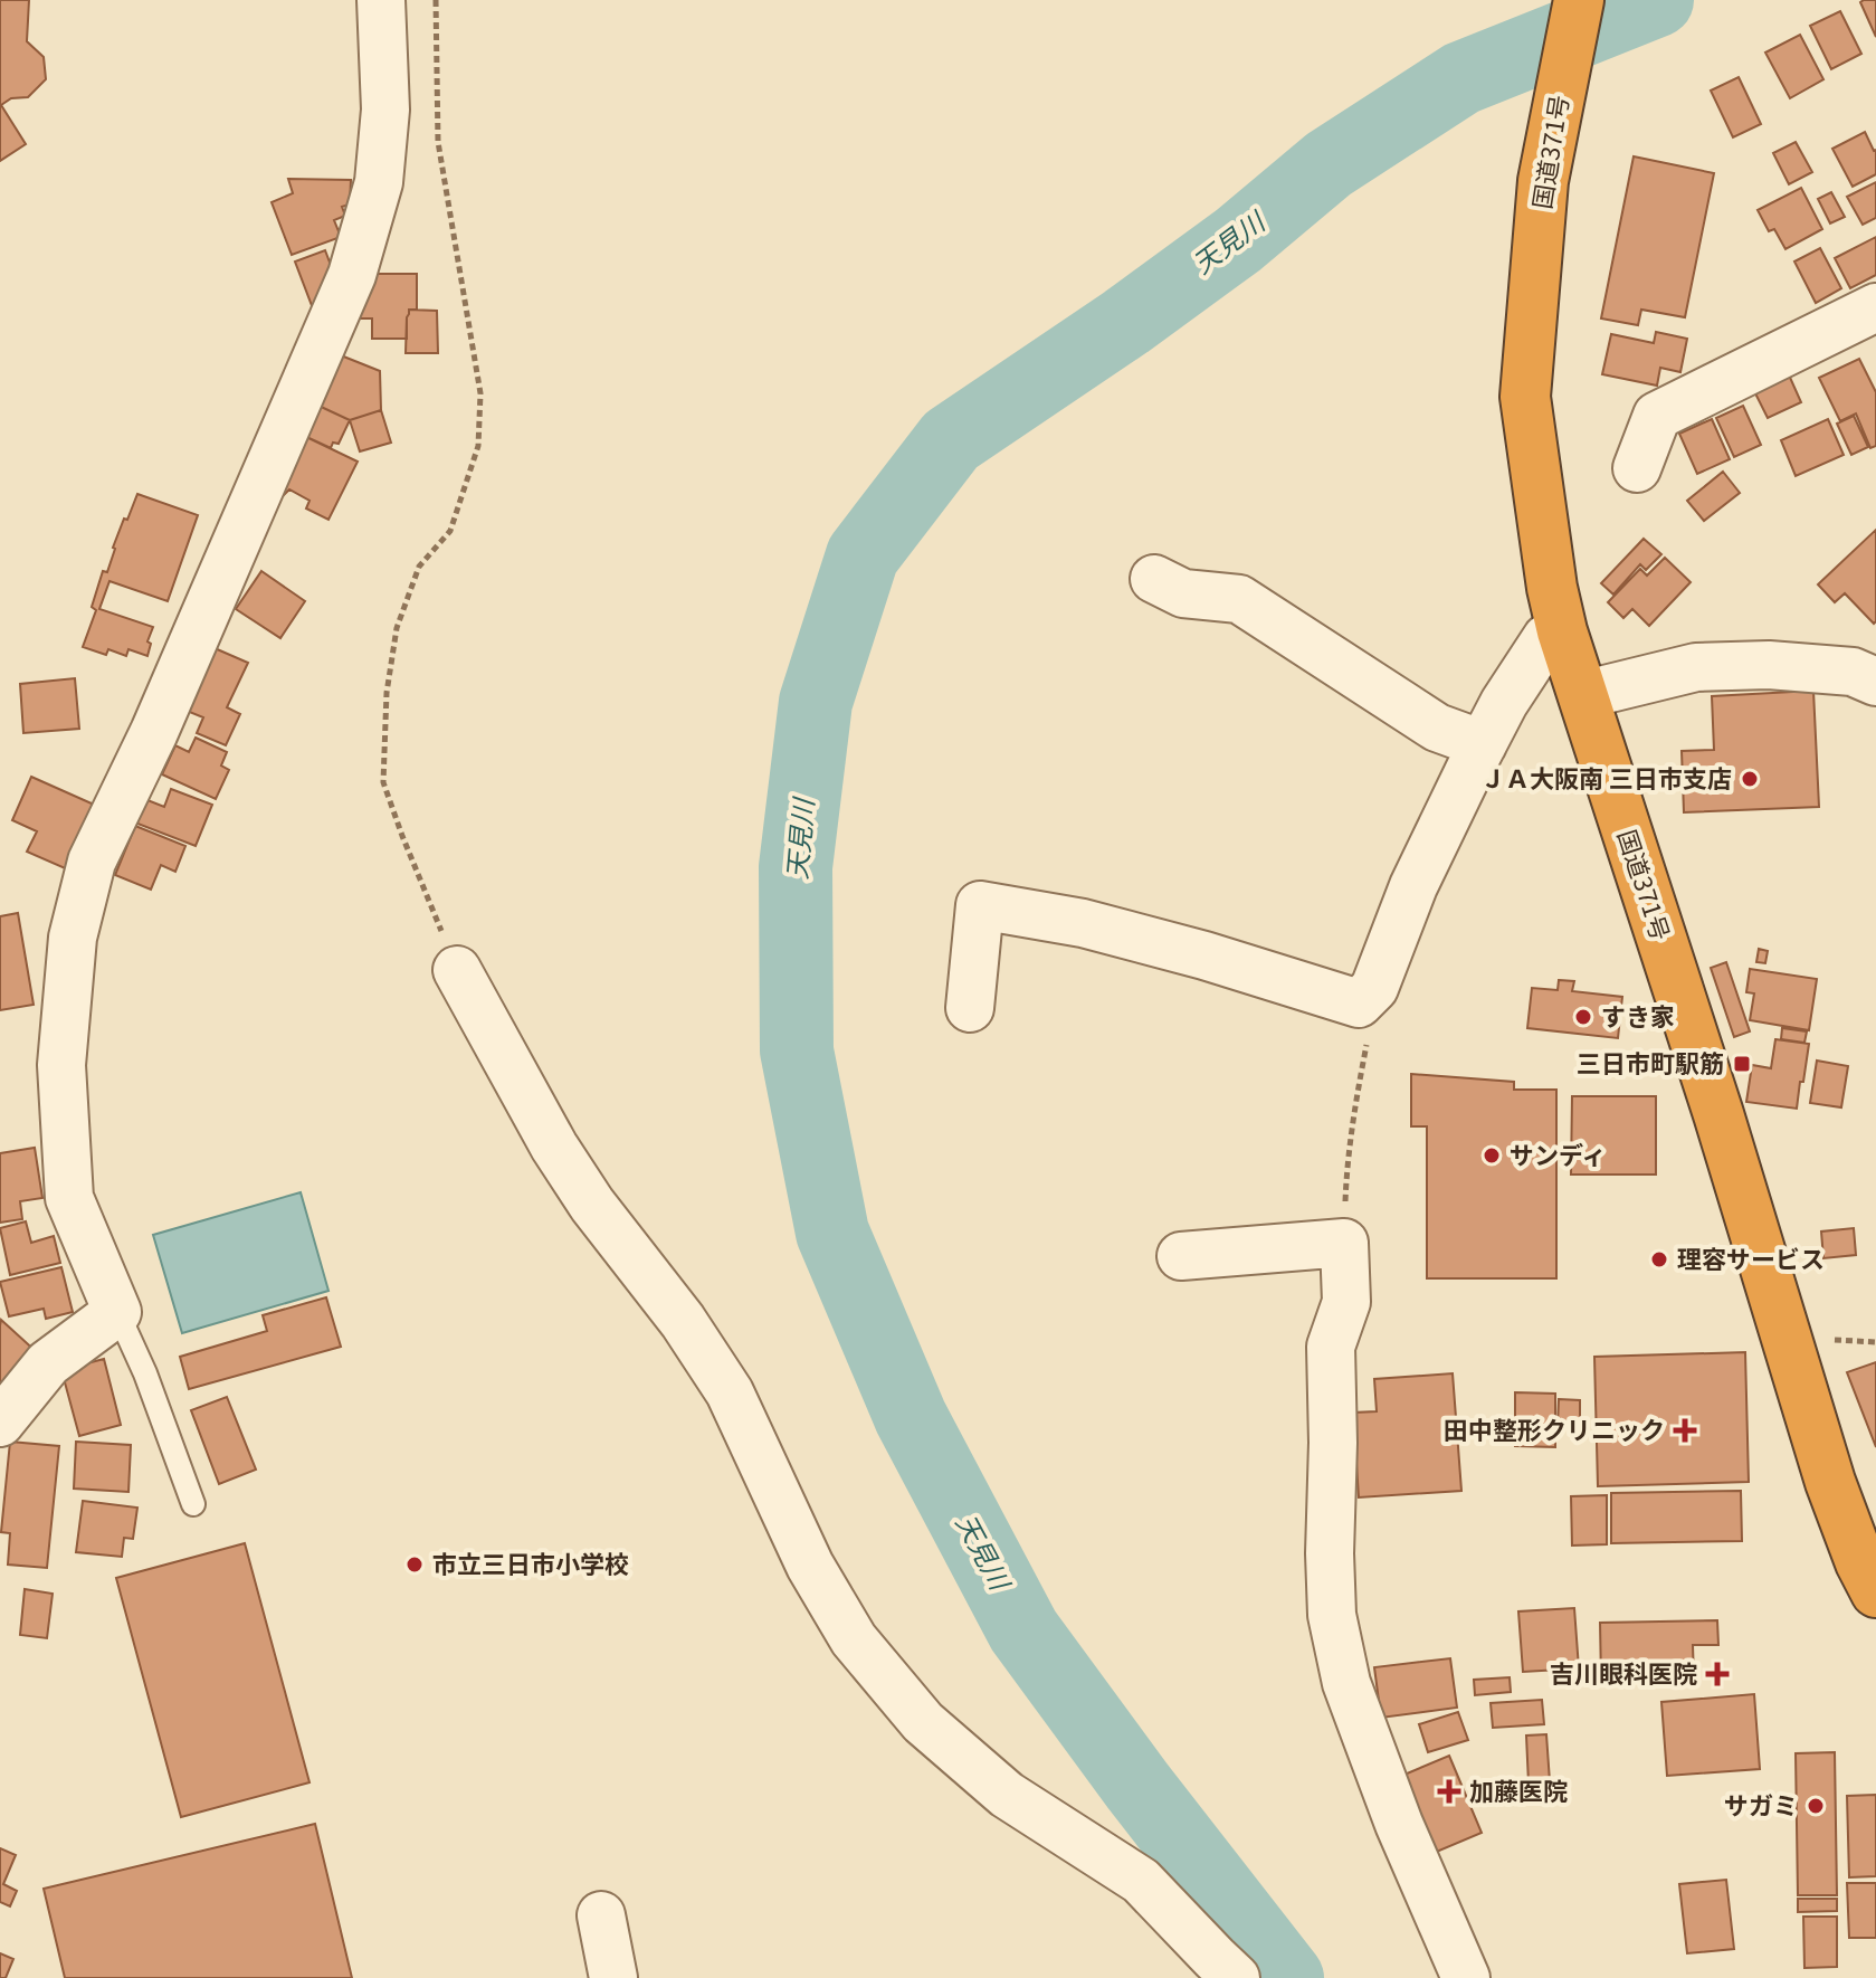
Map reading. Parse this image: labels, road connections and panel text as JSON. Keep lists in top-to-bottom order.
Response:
{
  "streets": {
    "highway": ["国道371号"]
  },
  "water": ["天見川"],
  "places": {
    "other": [
      "ＪＡ大阪南 三日市支店",
      "すき家",
      "サンディ",
      "理容サービス",
      "市立三日市小学校",
      "サガミ"
    ],
    "transit": ["三日市町駅筋"],
    "health": ["田中整形クリニック", "吉川眼科医院", "加藤医院"]
  }
}
